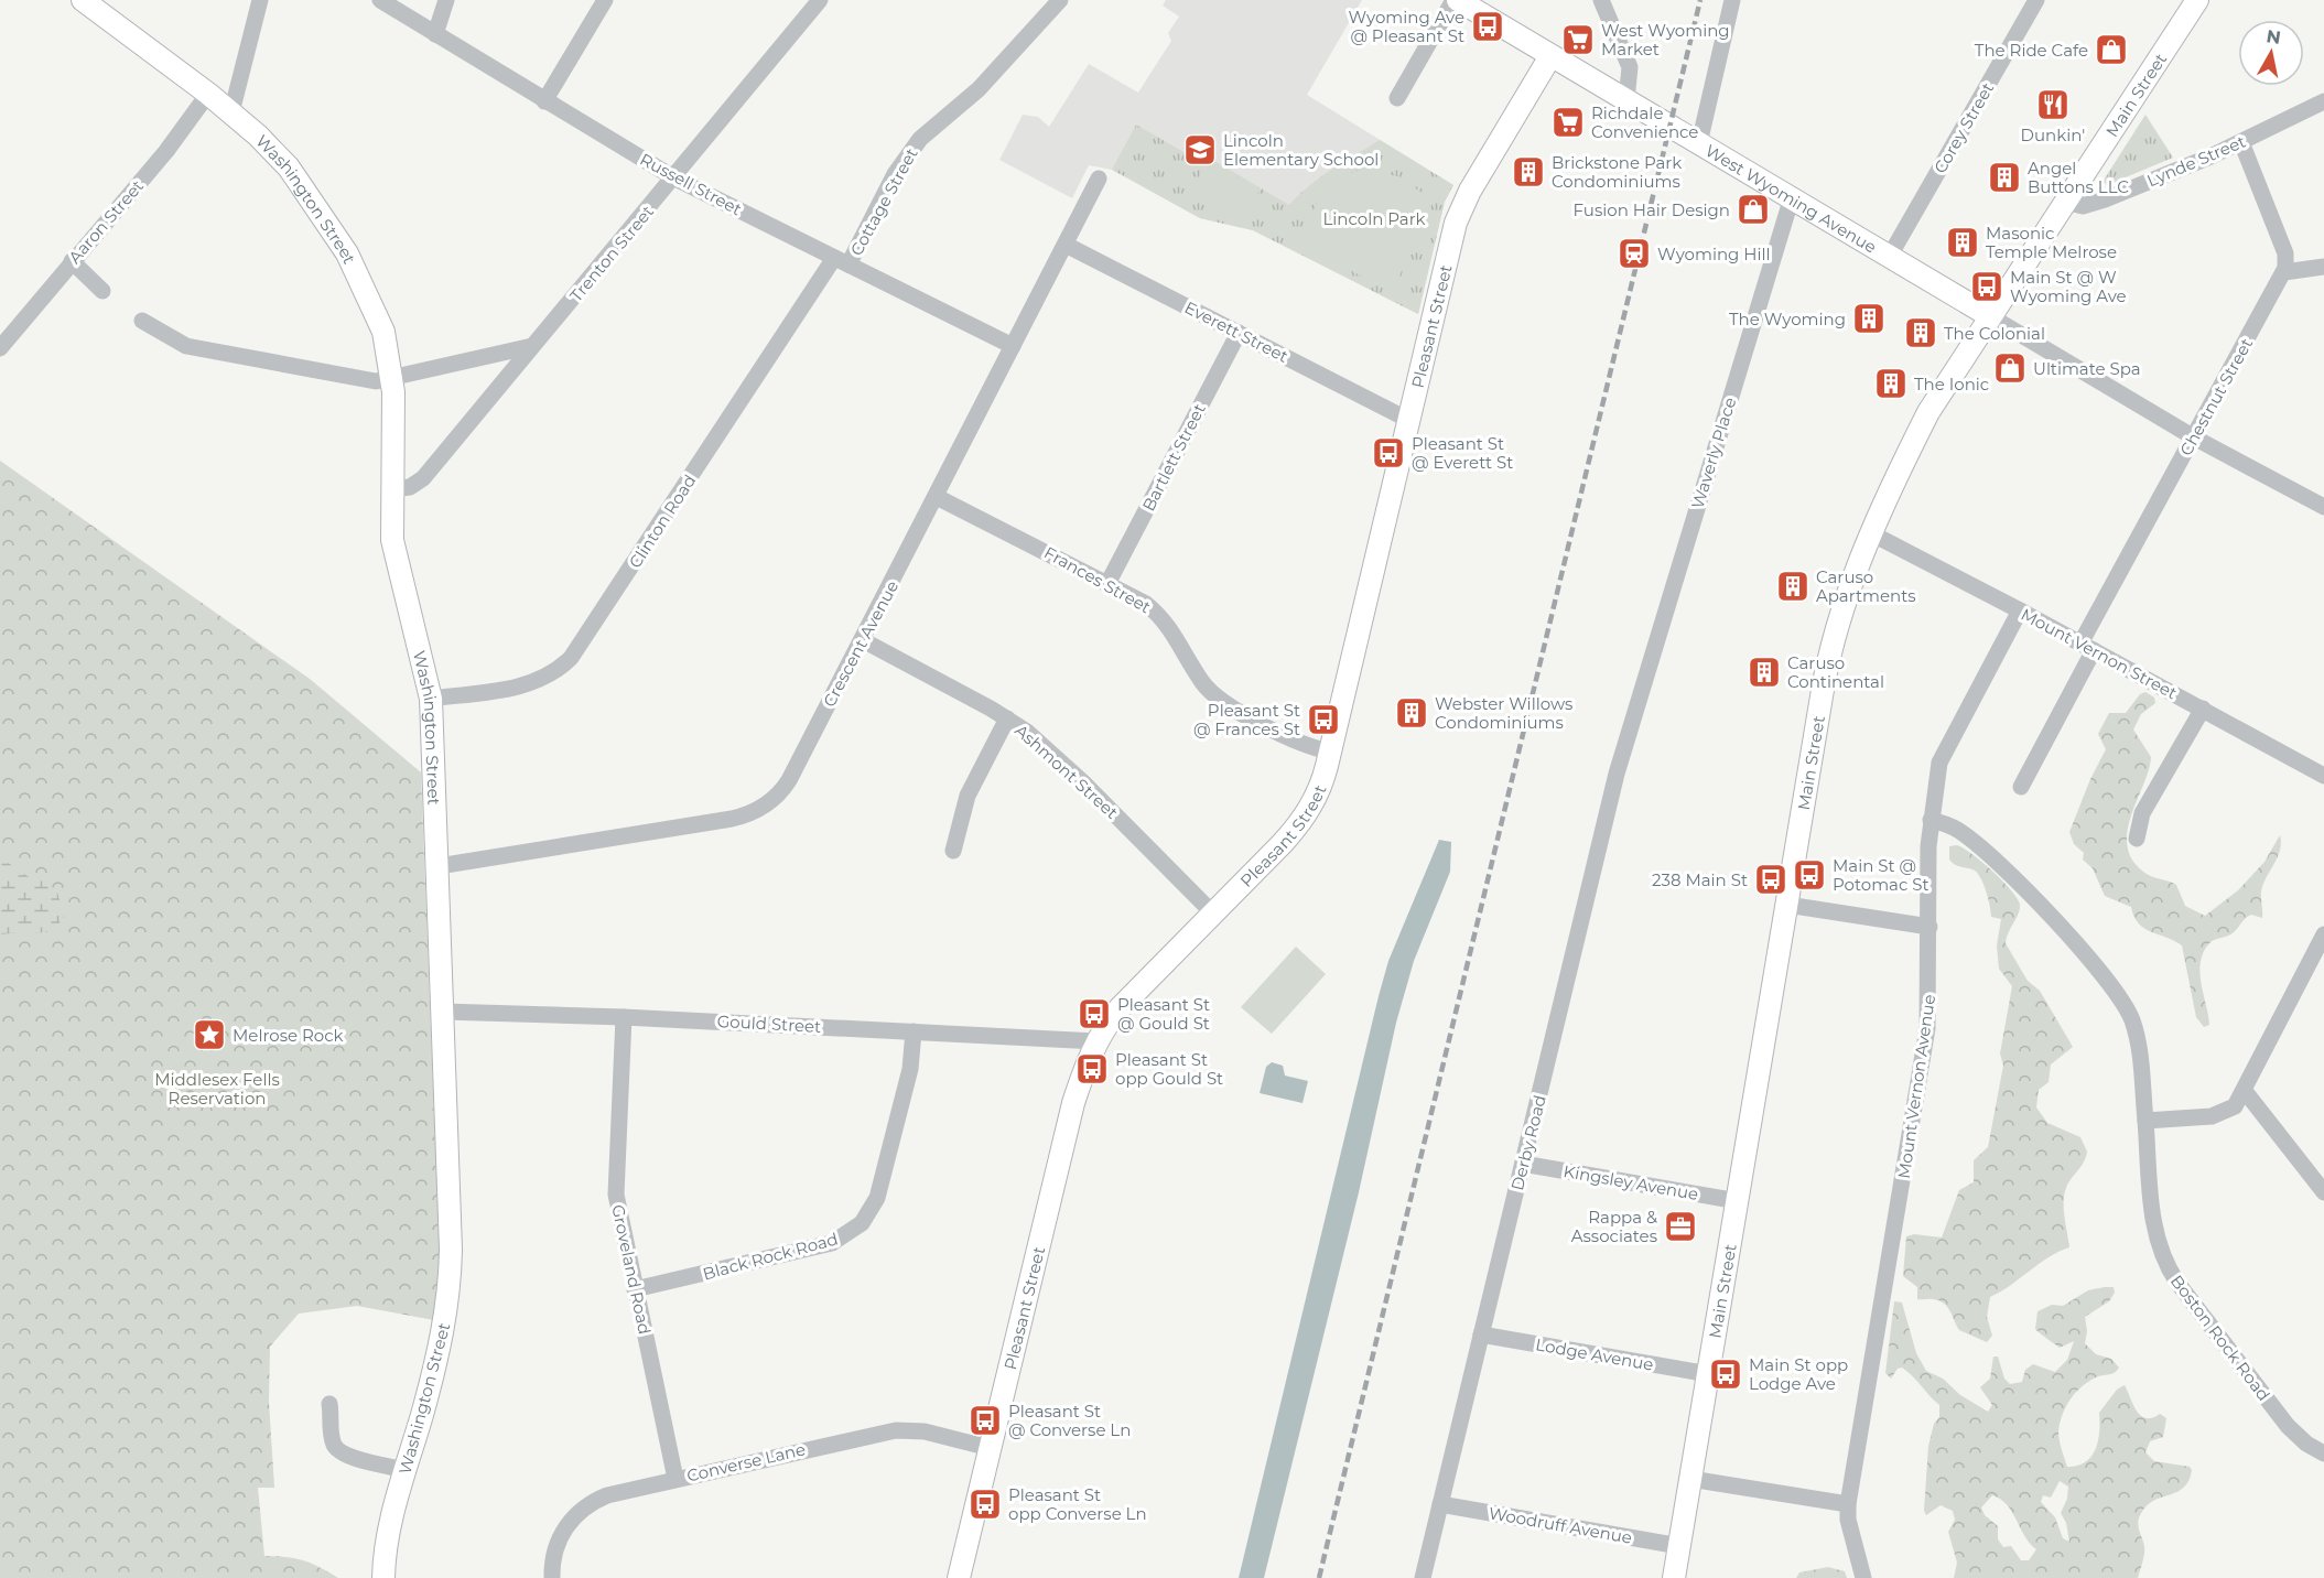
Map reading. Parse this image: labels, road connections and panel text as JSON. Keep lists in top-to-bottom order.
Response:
{
  "streets": {
    "main road": [
      "Main Street",
      "West Wyoming Avenue",
      "Washington Street",
      "Pleasant Street"
    ],
    "street": [
      "Corey Street",
      "Lynde Street",
      "Russell Street",
      "Cottage Street",
      "Aaron Street",
      "Trenton Street",
      "Everett Street",
      "Chestnut Street",
      "Waverly Place",
      "Bartlett Street",
      "Clinton Road",
      "Frances Street",
      "Crescent Avenue",
      "Mount Vernon Street",
      "Ashmont Street",
      "Gould Street",
      "Mount Vernon Avenue",
      "Derby Road",
      "Kingsley Avenue",
      "Black Rock Road",
      "Groveland Road",
      "Boston Rock Road",
      "Lodge Avenue",
      "Converse Lane",
      "Woodruff Avenue"
    ]
  },
  "crossings": [
    ["Main Street", "Lynde Street"],
    ["Main Street", "West Wyoming Avenue"],
    ["Main Street", "Mount Vernon Street"],
    ["Main Street", "Kingsley Avenue"],
    ["Main Street", "Lodge Avenue"],
    ["Main Street", "Woodruff Avenue"],
    ["Corey Street", "West Wyoming Avenue"],
    ["Russell Street", "Cottage Street"],
    ["Russell Street", "Trenton Street"],
    ["Russell Street", "Clinton Road"],
    ["Russell Street", "Crescent Avenue"],
    ["West Wyoming Avenue", "Pleasant Street"],
    ["West Wyoming Avenue", "Waverly Place"],
    ["Washington Street", "Aaron Street"],
    ["Washington Street", "Trenton Street"],
    ["Washington Street", "Clinton Road"],
    ["Washington Street", "Crescent Avenue"],
    ["Washington Street", "Gould Street"],
    ["Cottage Street", "Clinton Road"],
    ["Pleasant Street", "Everett Street"],
    ["Pleasant Street", "Frances Street"],
    ["Pleasant Street", "Ashmont Street"],
    ["Pleasant Street", "Gould Street"],
    ["Pleasant Street", "Converse Lane"],
    ["Everett Street", "Bartlett Street"],
    ["Everett Street", "Crescent Avenue"],
    ["Chestnut Street", "Mount Vernon Street"],
    ["Waverly Place", "Derby Road"],
    ["Bartlett Street", "Frances Street"],
    ["Frances Street", "Crescent Avenue"],
    ["Crescent Avenue", "Ashmont Street"],
    ["Mount Vernon Street", "Mount Vernon Avenue"],
    ["Gould Street", "Black Rock Road"],
    ["Gould Street", "Groveland Road"],
    ["Mount Vernon Avenue", "Boston Rock Road"],
    ["Derby Road", "Kingsley Avenue"],
    ["Derby Road", "Lodge Avenue"],
    ["Derby Road", "Woodruff Avenue"],
    ["Black Rock Road", "Groveland Road"],
    ["Groveland Road", "Converse Lane"]
  ],
  "parks": ["Lincoln Park", "Middlesex Fells Reservation"],
  "places": {
    "bus stop": [
      "Wyoming Ave @ Pleasant St",
      "Main St @ W Wyoming Ave",
      "Pleasant St @ Everett St",
      "Pleasant St @ Frances St",
      "Main St @ Potomac St",
      "238 Main St",
      "Pleasant St @ Gould St",
      "Pleasant St opp Gould St",
      "Main St opp Lodge Ave",
      "Pleasant St @ Converse Ln",
      "Pleasant St opp Converse Ln"
    ],
    "supermarket": ["West Wyoming Market", "Richdale Convenience"],
    "shop": ["The Ride Cafe", "Fusion Hair Design", "Ultimate Spa"],
    "restaurant": ["Dunkin'"],
    "school or university": ["Lincoln Elementary School"],
    "building": [
      "Brickstone Park Condominiums",
      "Angel Buttons LLC",
      "Masonic Temple Melrose",
      "The Wyoming",
      "The Colonial",
      "The Ionic",
      "Caruso Apartments",
      "Caruso Continental",
      "Webster Willows Condominiums"
    ],
    "station": ["Wyoming Hill"],
    "place": ["Melrose Rock"],
    "office": ["Rappa & Associates"]
  },
  "north": "top"
}
